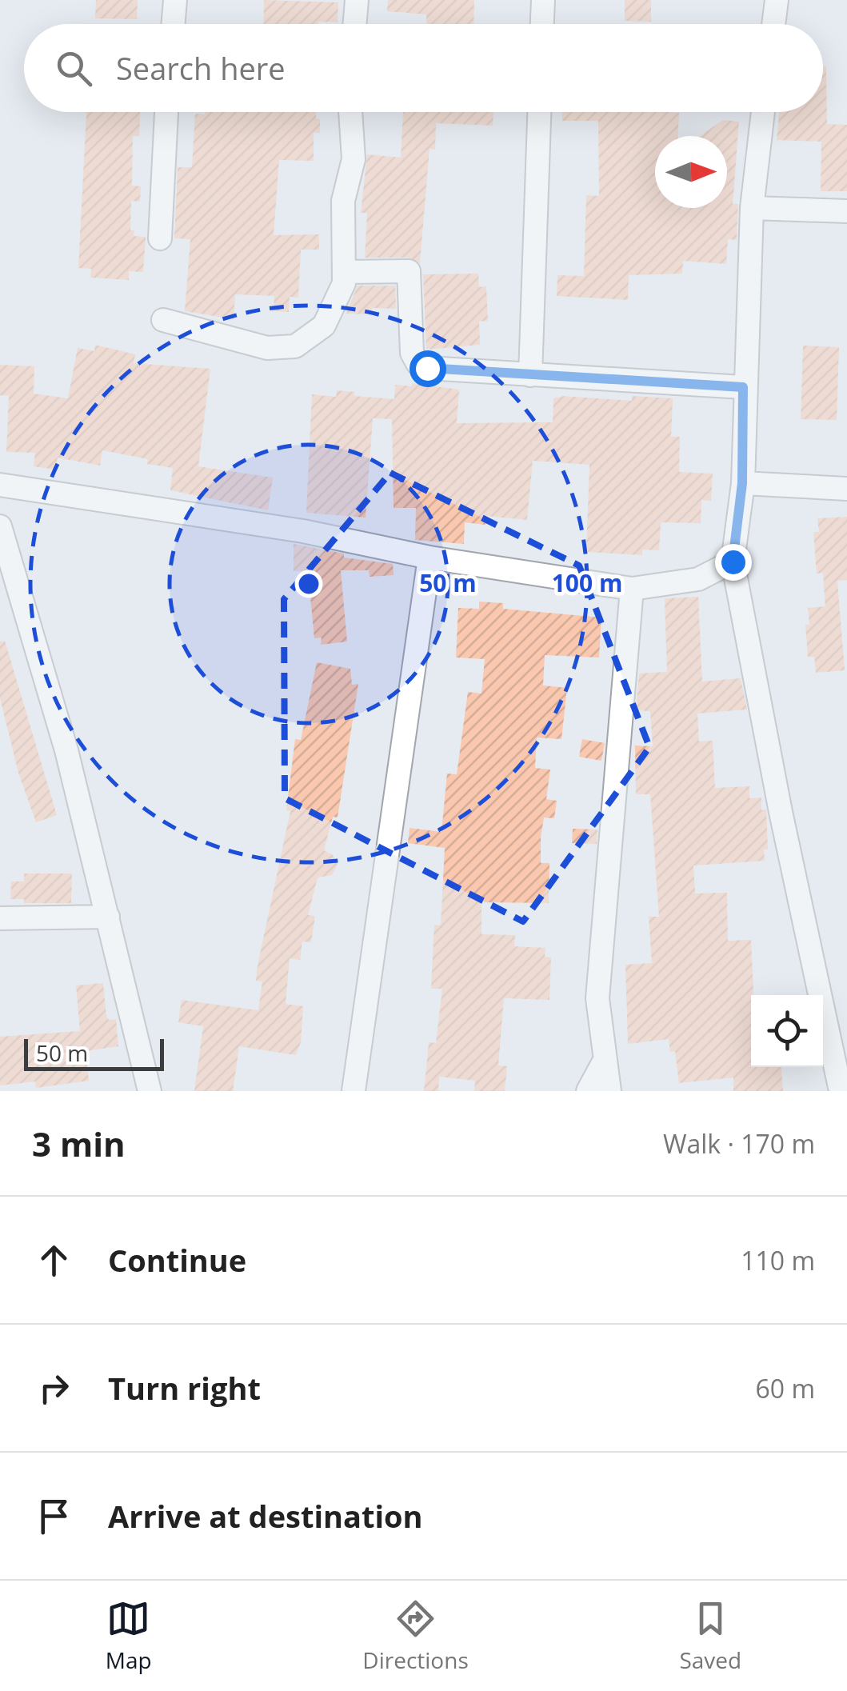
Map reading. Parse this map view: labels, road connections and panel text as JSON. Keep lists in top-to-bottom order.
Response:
{
  "scale_bar": "50 m",
  "north": "right",
  "page": {
    "search": "Search here",
    "scale": "50 m",
    "heading": ["3 min", "Walk · 170 m"],
    "list": [
      ["Continue", "110 m"],
      ["Turn right", "60 m"],
      "Arrive at destination"
    ],
    "nav": ["Map", "Directions", "Saved"]
  },
  "rings": ["50 m", "100 m"]
}
